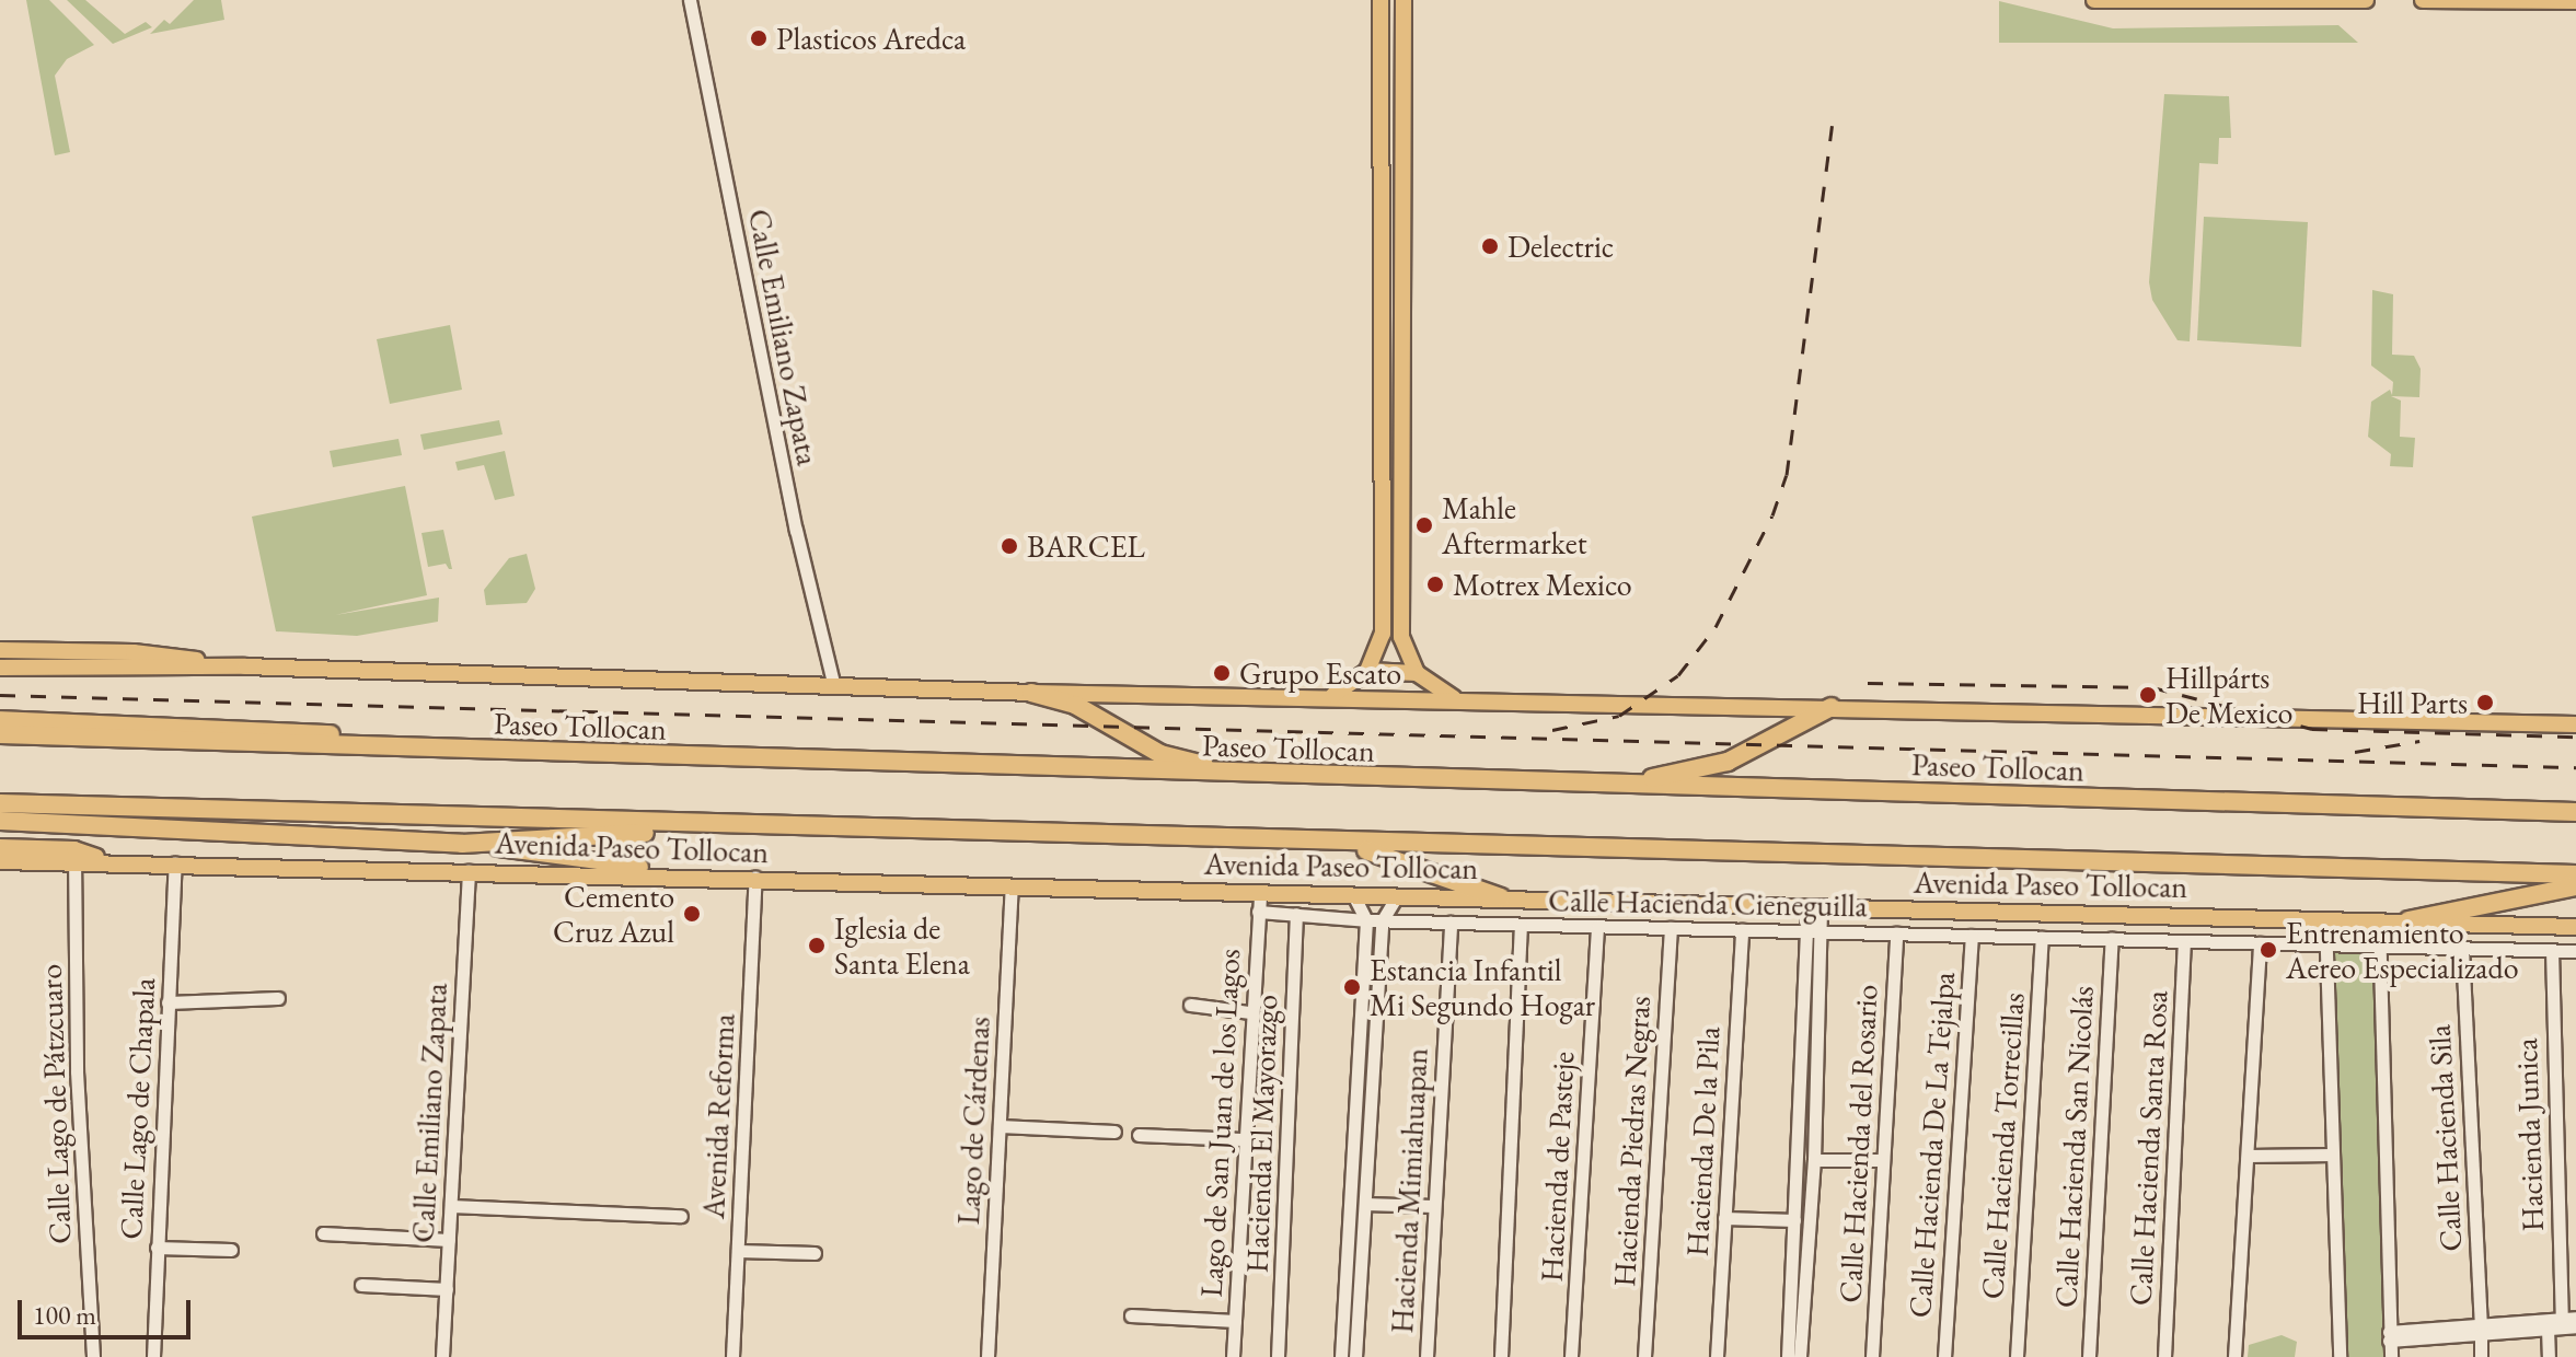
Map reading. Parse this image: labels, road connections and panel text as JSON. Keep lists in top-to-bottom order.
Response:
{
  "streets": {
    "highway": ["Paseo Tollocan"],
    "main road": ["Avenida Paseo Tollocan"],
    "street": [
      "Calle Emiliano Zapata",
      "Calle Hacienda Cieneguilla",
      "Calle Lago de Pátzcuaro",
      "Calle Lago de Chapala",
      "Avenida Reforma",
      "Lago de Cárdenas",
      "Lago de San Juan de los Lagos",
      "Hacienda El Mayorazgo",
      "Hacienda Junica",
      "Calle Hacienda Sila",
      "Hacienda Piedras Negras",
      "Hacienda De la Pila",
      "Calle Hacienda del Rosario",
      "Calle Hacienda De La Tejalpa",
      "Calle Hacienda Torrecillas",
      "Calle Hacienda San Nicolás",
      "Calle Hacienda Santa Rosa",
      "Hacienda de Pasteje",
      "Hacienda Mimiahuapan"
    ]
  },
  "crossings": [
    ["Calle Emiliano Zapata", "Avenida Paseo Tollocan"],
    ["Avenida Paseo Tollocan", "Calle Lago de Pátzcuaro"],
    ["Avenida Paseo Tollocan", "Calle Lago de Chapala"],
    ["Avenida Paseo Tollocan", "Avenida Reforma"],
    ["Avenida Paseo Tollocan", "Lago de Cárdenas"],
    ["Avenida Paseo Tollocan", "Lago de San Juan de los Lagos"],
    ["Calle Hacienda Cieneguilla", "Lago de San Juan de los Lagos"],
    ["Calle Hacienda Cieneguilla", "Hacienda El Mayorazgo"],
    ["Calle Hacienda Cieneguilla", "Hacienda Junica"],
    ["Calle Hacienda Cieneguilla", "Calle Hacienda Sila"],
    ["Calle Hacienda Cieneguilla", "Hacienda Piedras Negras"],
    ["Calle Hacienda Cieneguilla", "Hacienda De la Pila"],
    ["Calle Hacienda Cieneguilla", "Calle Hacienda del Rosario"],
    ["Calle Hacienda Cieneguilla", "Calle Hacienda De La Tejalpa"],
    ["Calle Hacienda Cieneguilla", "Calle Hacienda Torrecillas"],
    ["Calle Hacienda Cieneguilla", "Calle Hacienda San Nicolás"],
    ["Calle Hacienda Cieneguilla", "Calle Hacienda Santa Rosa"],
    ["Calle Hacienda Cieneguilla", "Hacienda de Pasteje"],
    ["Calle Hacienda Cieneguilla", "Hacienda Mimiahuapan"]
  ],
  "places": [
    "Plasticos Aredca",
    "Delectric",
    "Mahle Aftermarket",
    "BARCEL",
    "Motrex Mexico",
    "Grupo Escato",
    "Hillpárts De Mexico",
    "Hill Parts",
    "Cemento Cruz Azul",
    "Iglesia de Santa Elena",
    "Entrenamiento Aereo Especializado",
    "Estancia Infantil Mi Segundo Hogar"
  ],
  "scale_bar": "100 m"
}
